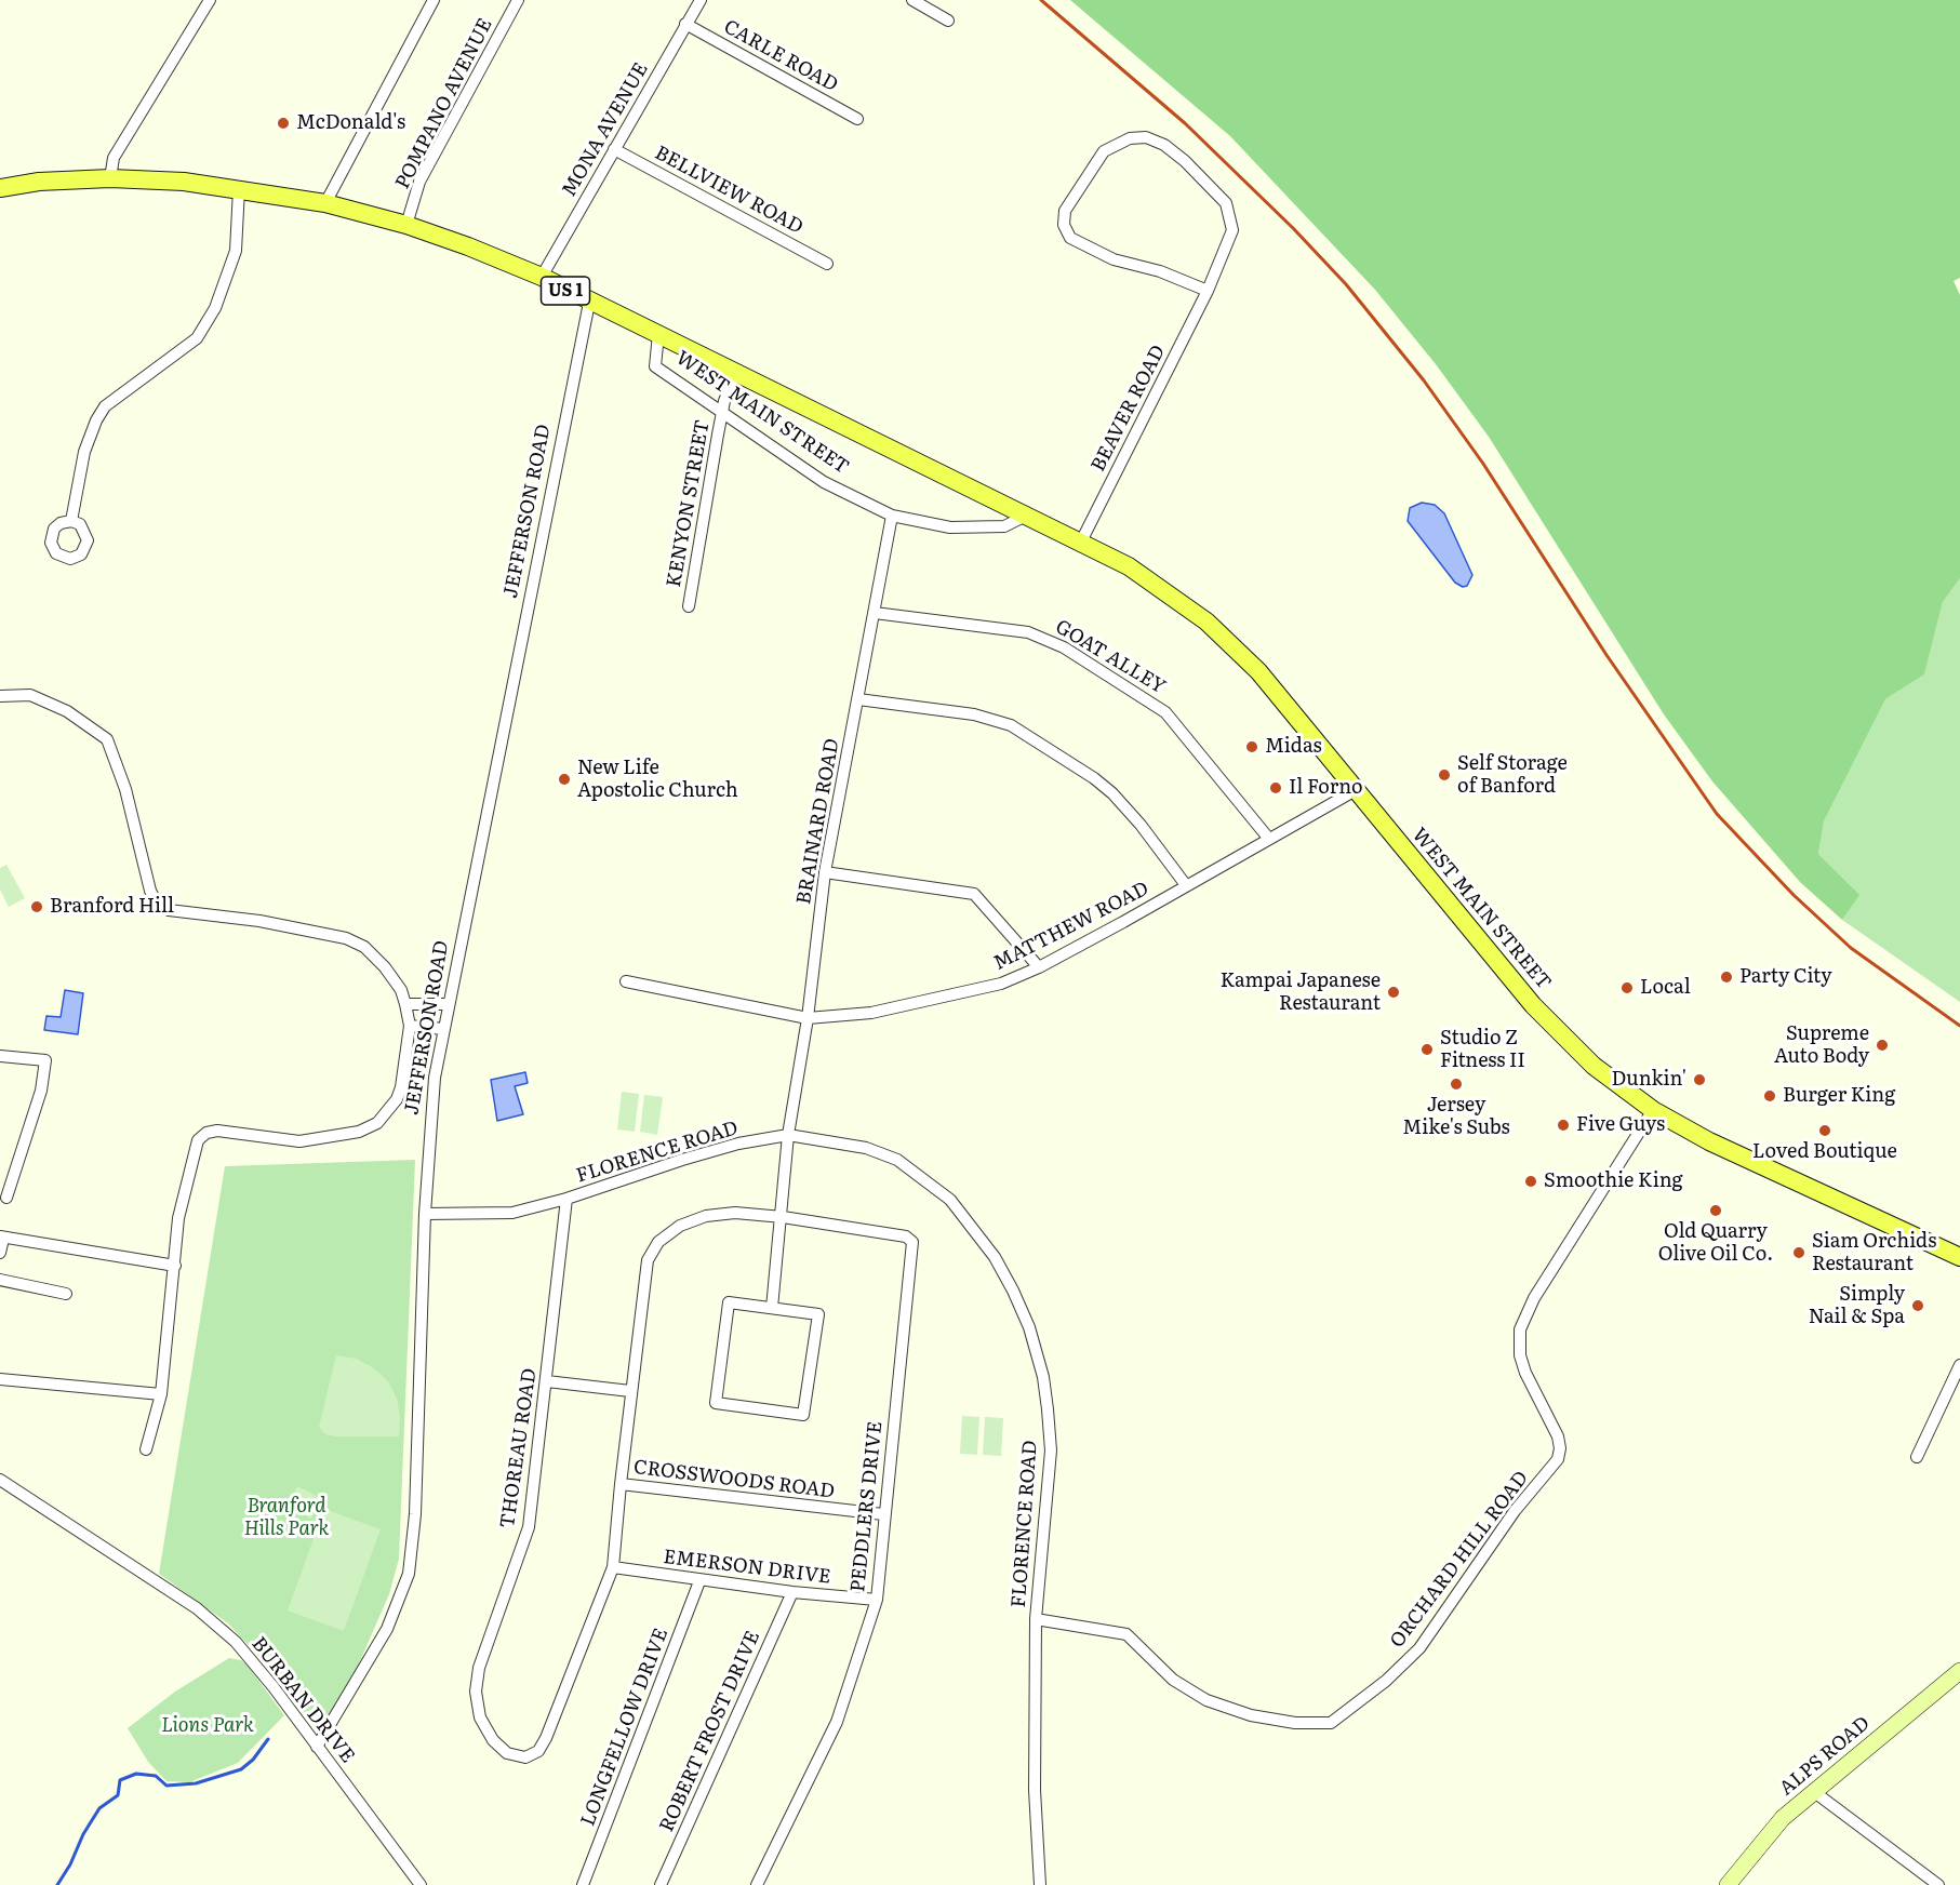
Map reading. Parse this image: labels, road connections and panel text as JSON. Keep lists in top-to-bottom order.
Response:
{
  "streets": {
    "main road": ["US 1", "WEST MAIN STREET"],
    "street": [
      "CARLE ROAD",
      "POMPANO AVENUE",
      "MONA AVENUE",
      "BELLVIEW ROAD",
      "BEAVER ROAD",
      "KENYON STREET",
      "JEFFERSON ROAD",
      "GOAT ALLEY",
      "BRAINARD ROAD",
      "MATTHEW ROAD",
      "FLORENCE ROAD",
      "THOREAU ROAD",
      "CROSSWOODS ROAD",
      "PEDDLERS DRIVE",
      "ORCHARD HILL ROAD",
      "EMERSON DRIVE",
      "BURBAN DRIVE",
      "LONGFELLOW DRIVE",
      "ROBERT FROST DRIVE",
      "ALPS ROAD"
    ]
  },
  "crossings": [
    ["CARLE ROAD", "MONA AVENUE"],
    ["POMPANO AVENUE", "WEST MAIN STREET"],
    ["MONA AVENUE", "BELLVIEW ROAD"],
    ["MONA AVENUE", "WEST MAIN STREET"],
    ["BEAVER ROAD", "WEST MAIN STREET"],
    ["WEST MAIN STREET", "KENYON STREET"],
    ["WEST MAIN STREET", "JEFFERSON ROAD"],
    ["WEST MAIN STREET", "BRAINARD ROAD"],
    ["WEST MAIN STREET", "MATTHEW ROAD"],
    ["WEST MAIN STREET", "ORCHARD HILL ROAD"],
    ["JEFFERSON ROAD", "FLORENCE ROAD"],
    ["JEFFERSON ROAD", "BURBAN DRIVE"],
    ["GOAT ALLEY", "BRAINARD ROAD"],
    ["GOAT ALLEY", "MATTHEW ROAD"],
    ["BRAINARD ROAD", "MATTHEW ROAD"],
    ["BRAINARD ROAD", "FLORENCE ROAD"],
    ["FLORENCE ROAD", "THOREAU ROAD"],
    ["FLORENCE ROAD", "ORCHARD HILL ROAD"],
    ["THOREAU ROAD", "PEDDLERS DRIVE"],
    ["CROSSWOODS ROAD", "PEDDLERS DRIVE"],
    ["PEDDLERS DRIVE", "EMERSON DRIVE"],
    ["EMERSON DRIVE", "LONGFELLOW DRIVE"],
    ["EMERSON DRIVE", "ROBERT FROST DRIVE"]
  ],
  "parks": ["Branford Hills Park", "Lions Park"],
  "places": [
    "McDonald's",
    "Midas",
    "Self Storage of Banford",
    "New Life Apostolic Church",
    "Il Forno",
    "Branford Hill",
    "Party City",
    "Local",
    "Kampai Japanese Restaurant",
    "Supreme Auto Body",
    "Studio Z Fitness II",
    "Dunkin'",
    "Jersey Mike's Subs",
    "Burger King",
    "Five Guys",
    "Loved Boutique",
    "Smoothie King",
    "Old Quarry Olive Oil Co.",
    "Siam Orchids Restaurant",
    "Simply Nail & Spa"
  ]
}
